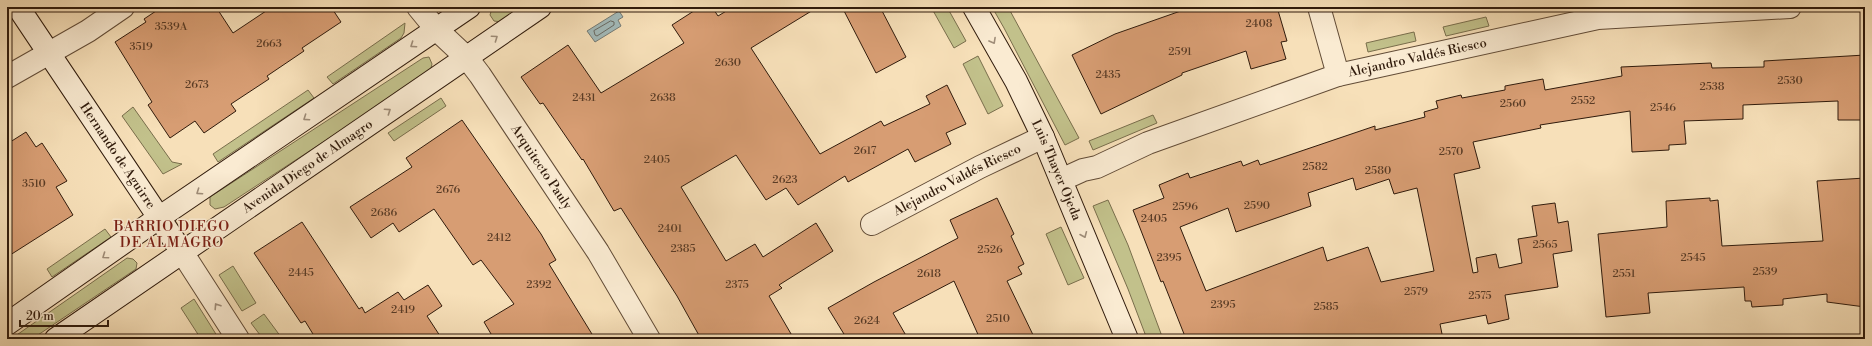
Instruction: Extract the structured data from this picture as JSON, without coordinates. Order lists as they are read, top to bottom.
{
  "streets": {
    "street": [
      "Alejandro Valdés Riesco",
      "Hernando de Aguirre",
      "Avenida Diego de Almagro",
      "Arquitecto Pauly",
      "Luis Thayer Ojeda"
    ]
  },
  "crossings": [
    ["Alejandro Valdés Riesco", "Luis Thayer Ojeda"],
    ["Hernando de Aguirre", "Avenida Diego de Almagro"],
    ["Avenida Diego de Almagro", "Arquitecto Pauly"]
  ],
  "one_way": ["Luis Thayer Ojeda"],
  "districts": ["BARRIO DIEGO DE ALMAGRO"],
  "house_numbers": [
    "2408",
    "3539A",
    "2663",
    "3519",
    "2591",
    "2630",
    "2435",
    "2530",
    "2673",
    "2538",
    "2431",
    "2638",
    "2552",
    "2560",
    "2546",
    "2617",
    "2570",
    "2405",
    "2582",
    "2580",
    "2623",
    "3510",
    "2676",
    "2590",
    "2596",
    "2686",
    "2405",
    "2401",
    "2412",
    "2565",
    "2385",
    "2526",
    "2395",
    "2545",
    "2539",
    "2445",
    "2618",
    "2551",
    "2392",
    "2375",
    "2579",
    "2575",
    "2395",
    "2585",
    "2419",
    "2510",
    "2624"
  ],
  "scale_bar": "20 m"
}
